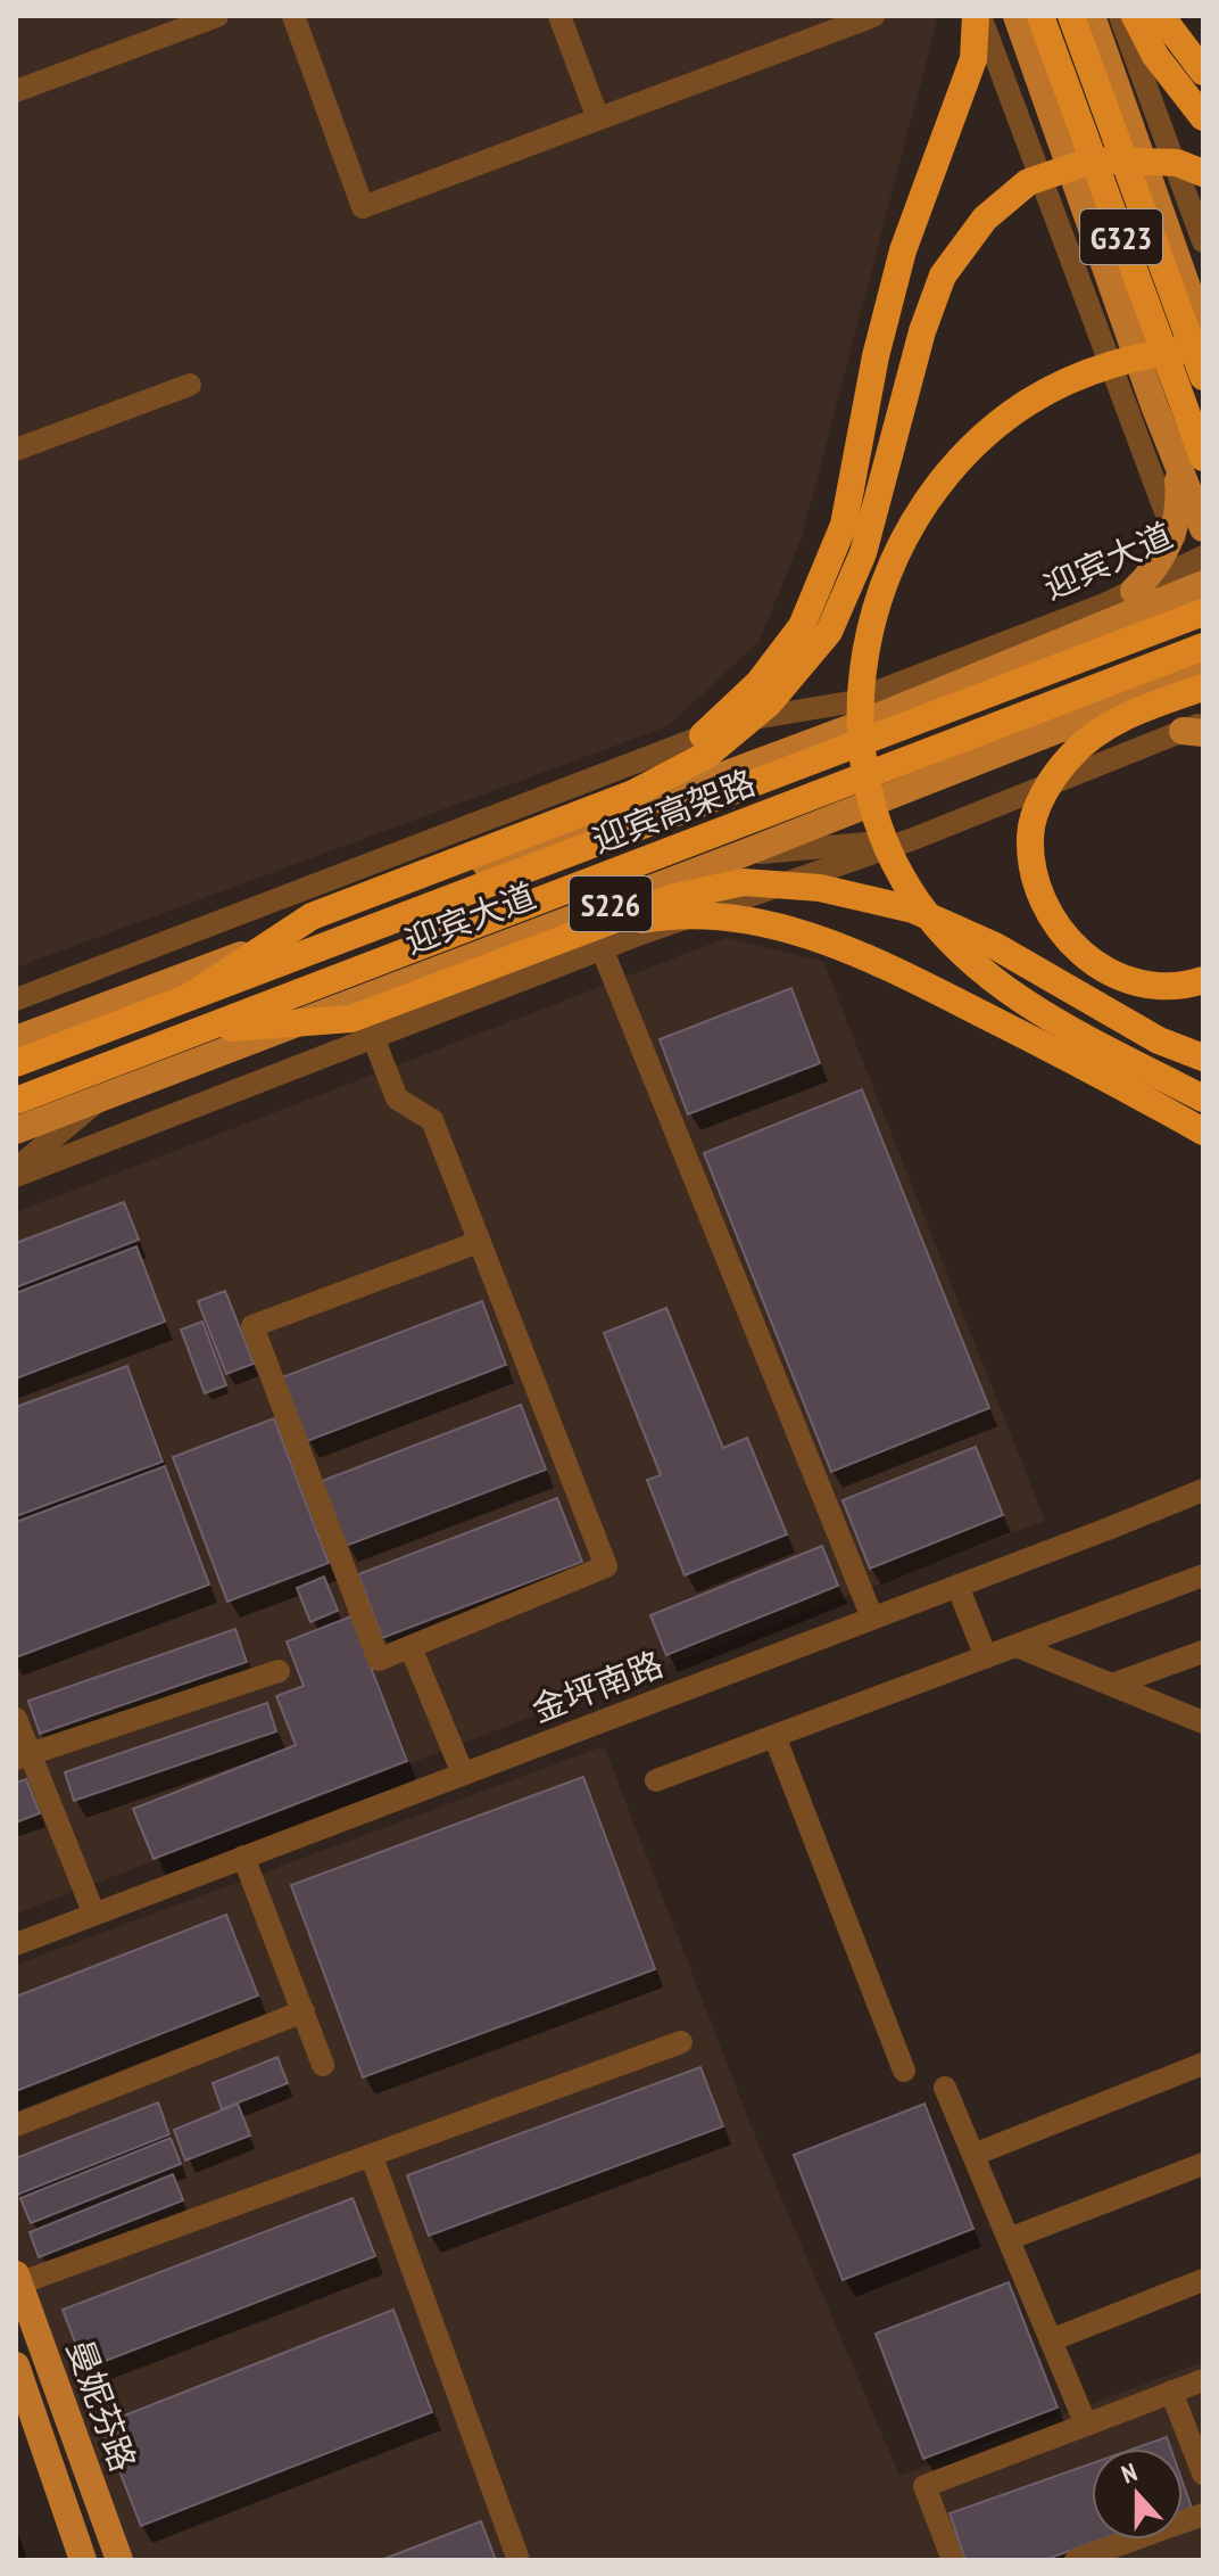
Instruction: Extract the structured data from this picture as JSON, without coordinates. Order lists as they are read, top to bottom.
{
  "streets": {
    "highway": ["G323", "迎宾高架路"],
    "main road": ["迎宾大道", "S226", "曼妮芬路"],
    "street": ["金坪南路"]
  },
  "crossings": [
    ["迎宾大道", "迎宾高架路"]
  ],
  "north": "top"
}
